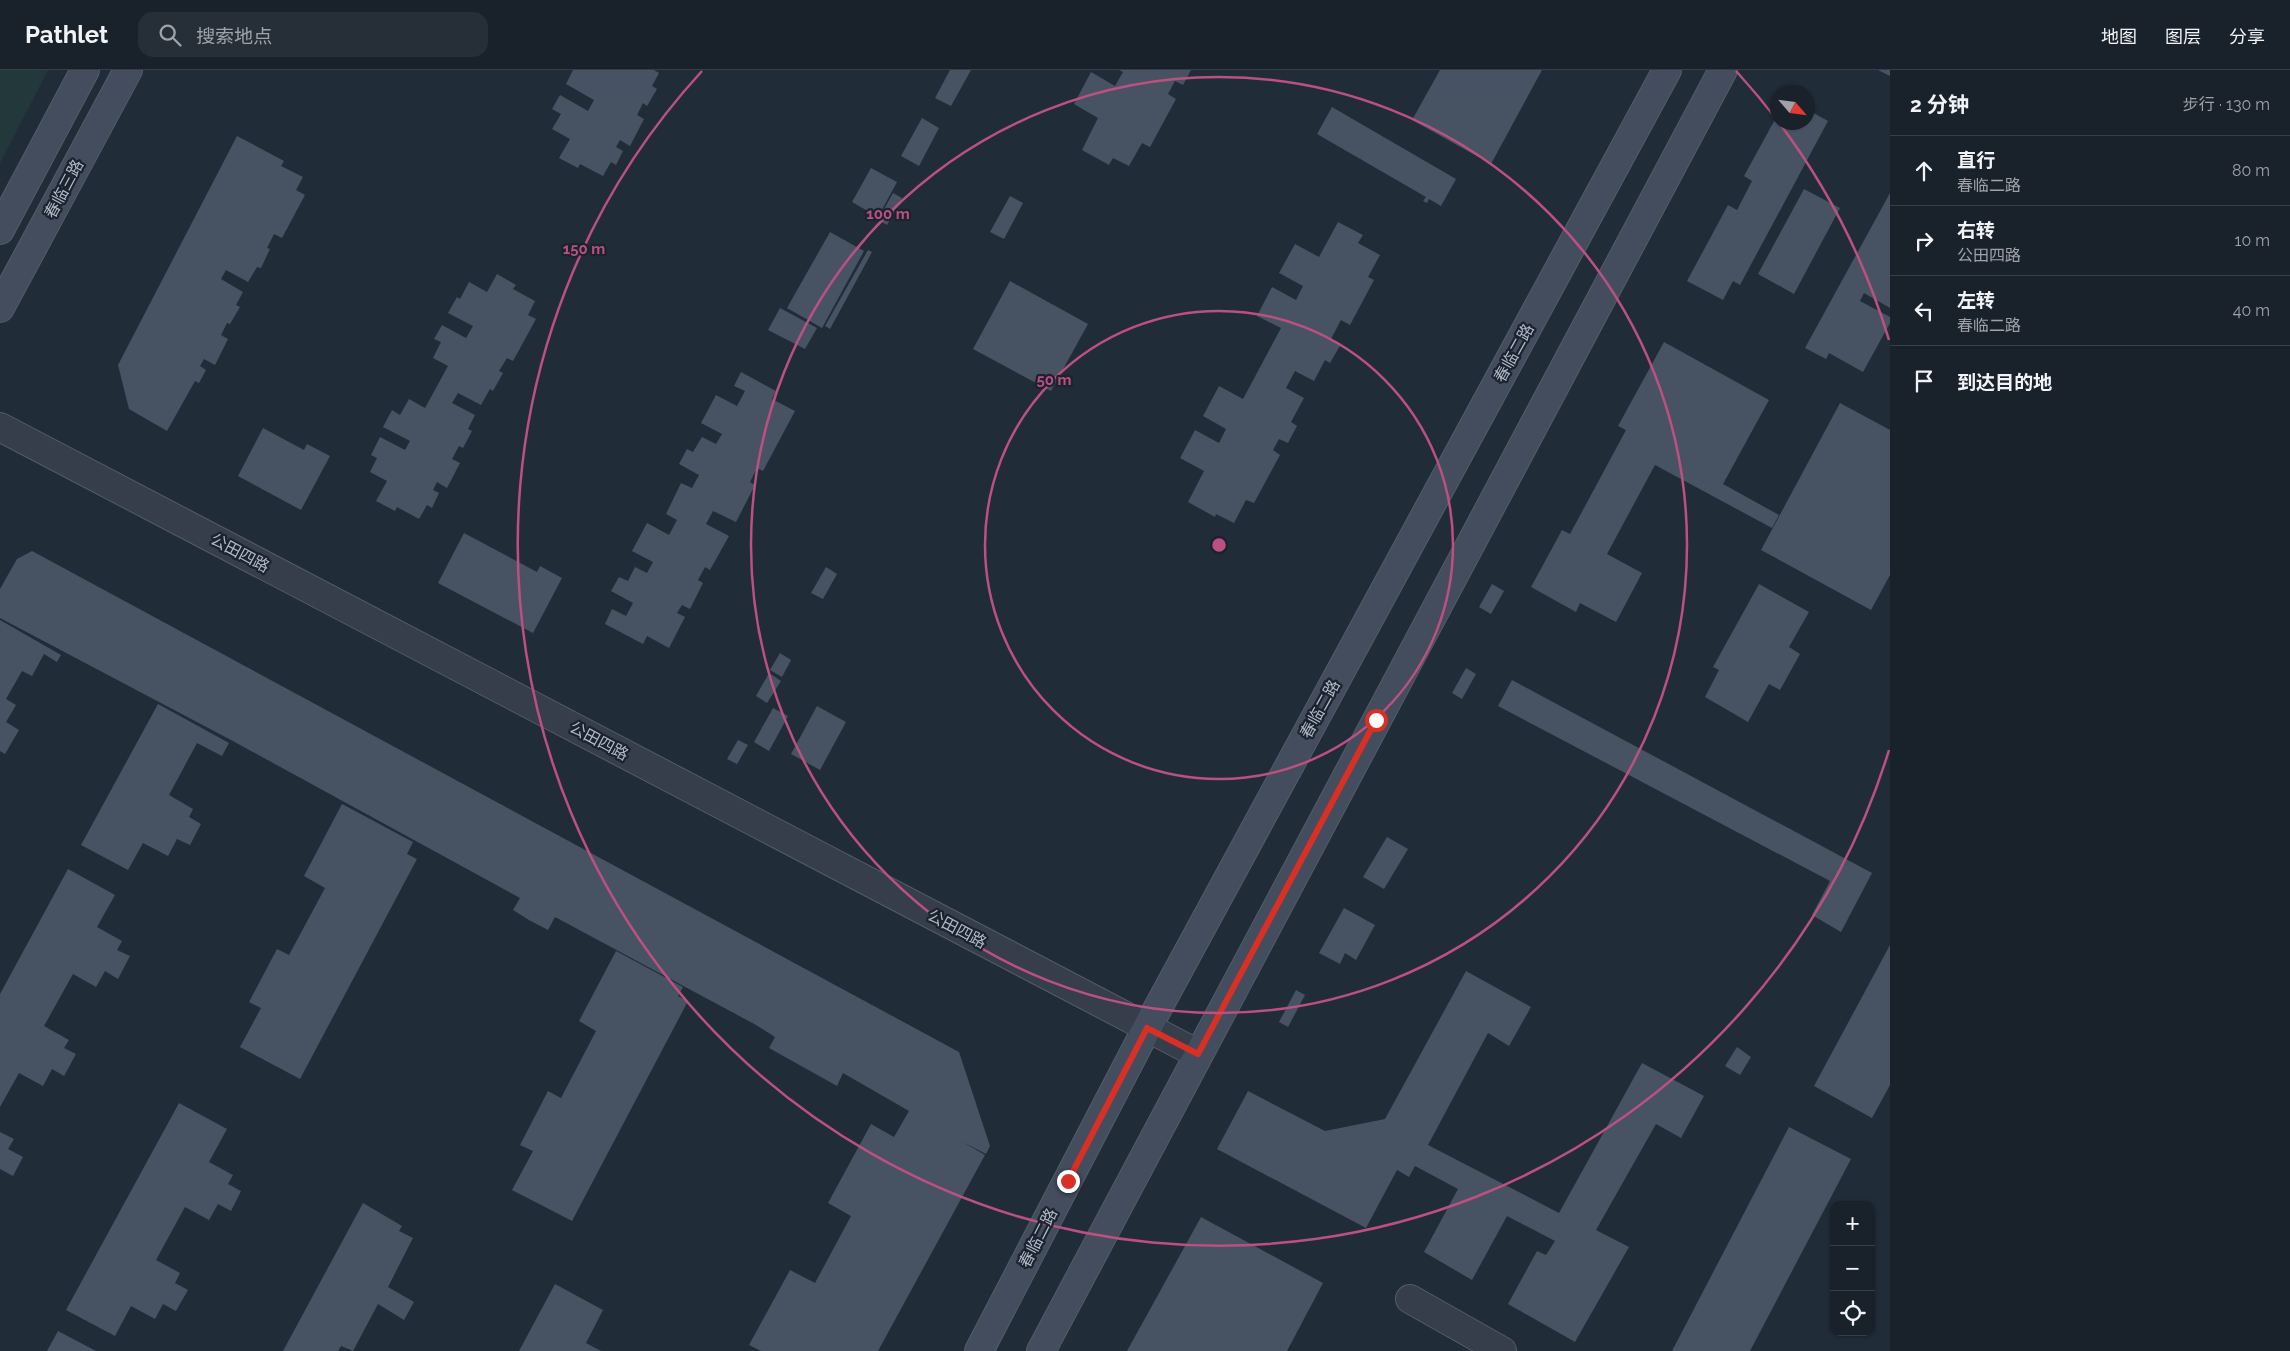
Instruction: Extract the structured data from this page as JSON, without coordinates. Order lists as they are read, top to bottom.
{
  "streets": {
    "street": ["春临三路", "春临二路", "公田四路"]
  },
  "crossings": [
    ["春临二路", "公田四路"]
  ],
  "north": "bottom right",
  "page": {
    "header": "Pathlet",
    "search": "搜索地点",
    "nav": ["地图", "图层", "分享"],
    "heading": ["2 分钟", "步行 · 130 m"],
    "list": [
      ["直行", "春临二路", "80 m"],
      ["右转", "公田四路", "10 m"],
      ["左转", "春临二路", "40 m"],
      "到达目的地"
    ],
    "map_buttons": ["+", "−"]
  },
  "rings": ["100 m", "150 m", "50 m"]
}
